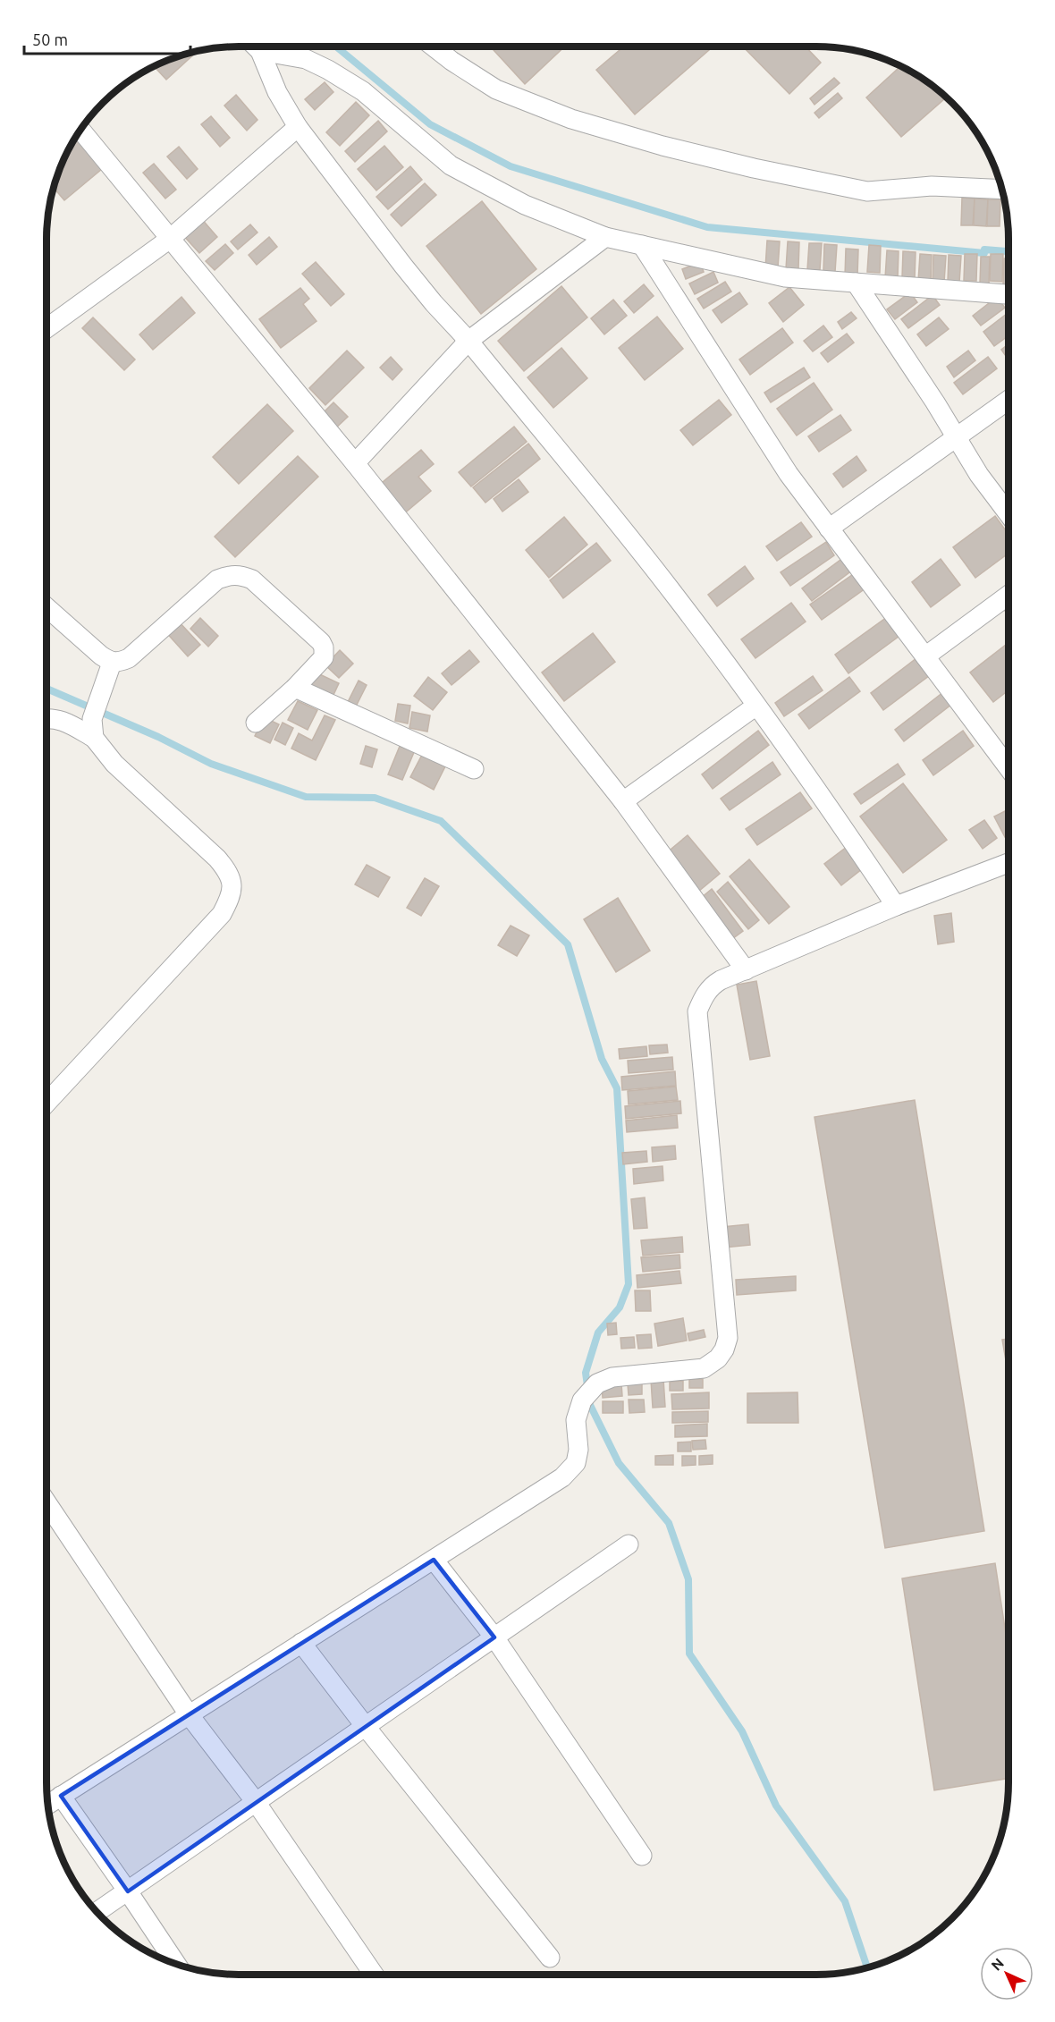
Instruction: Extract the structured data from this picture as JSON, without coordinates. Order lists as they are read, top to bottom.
{
  "scale_bar": "50 m",
  "north": "top left"
}
